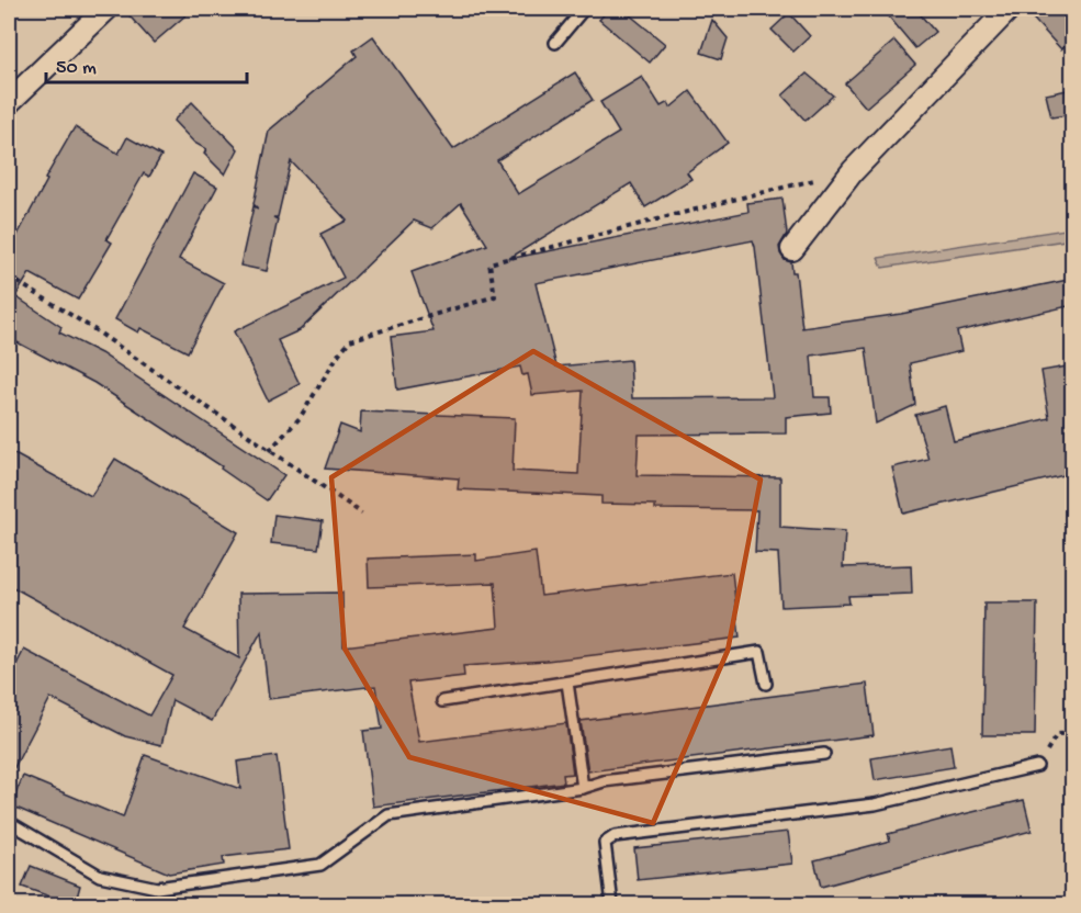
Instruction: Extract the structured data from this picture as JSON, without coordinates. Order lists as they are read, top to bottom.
{
  "scale_bar": "50 m"
}
